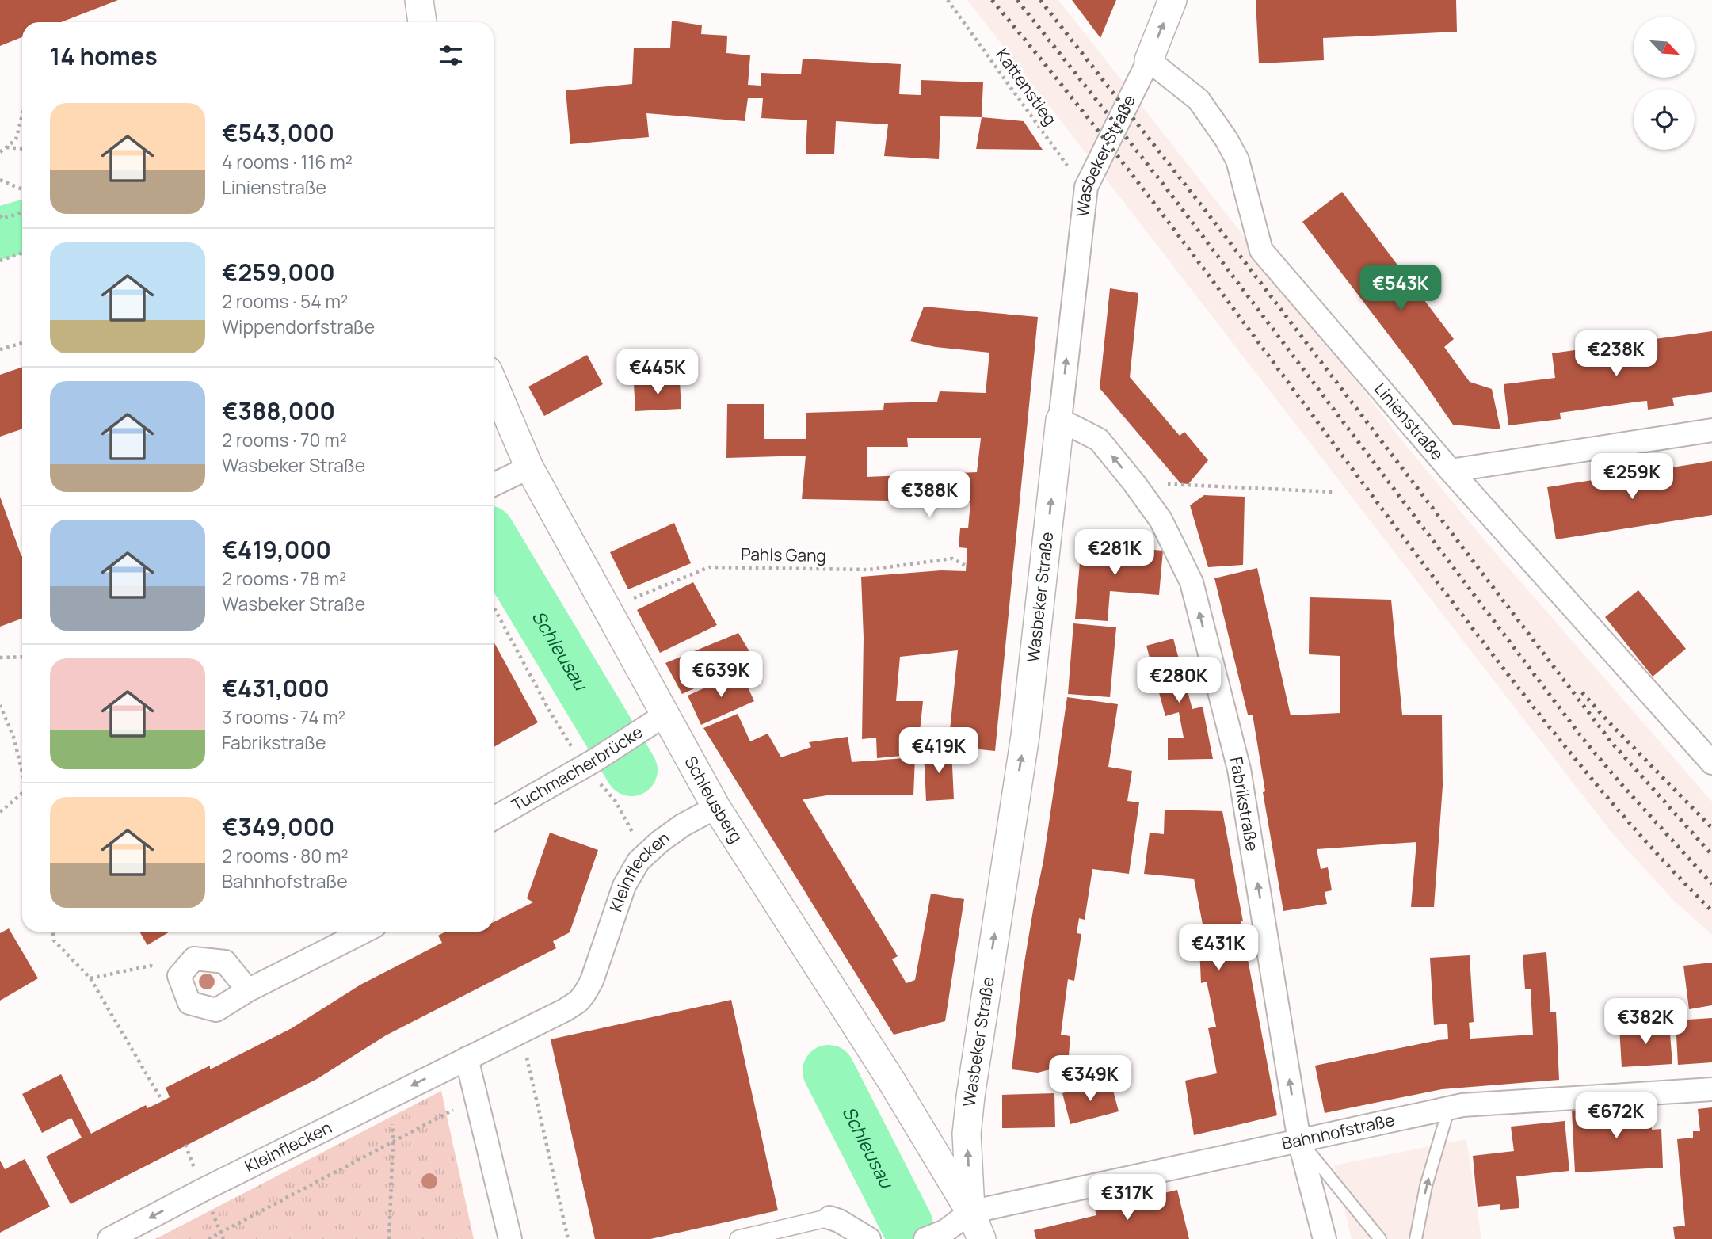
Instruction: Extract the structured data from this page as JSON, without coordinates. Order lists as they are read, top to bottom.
{
  "streets": {
    "street": [
      "Wasbeker Straße",
      "Linienstraße",
      "Tuchmacherbrücke",
      "Schleusberg",
      "Fabrikstraße",
      "Kleinflecken",
      "Bahnhofstraße"
    ],
    "path": ["Kattenstieg", "Pahls Gang"]
  },
  "crossings": [
    ["Kattenstieg", "Wasbeker Straße"],
    ["Wasbeker Straße", "Linienstraße"],
    ["Wasbeker Straße", "Schleusberg"],
    ["Wasbeker Straße", "Fabrikstraße"],
    ["Wasbeker Straße", "Bahnhofstraße"],
    ["Pahls Gang", "Schleusberg"],
    ["Tuchmacherbrücke", "Schleusberg"],
    ["Schleusberg", "Kleinflecken"],
    ["Schleusberg", "Bahnhofstraße"],
    ["Fabrikstraße", "Bahnhofstraße"]
  ],
  "one_way": ["Wasbeker Straße", "Fabrikstraße"],
  "water": ["Schleusau"],
  "north": "bottom right",
  "page": {
    "heading": "14 homes",
    "list": [
      {
        "name": "€543,000",
        "note": "4 rooms · 116 m² · Linienstraße"
      },
      {
        "name": "€259,000",
        "note": "2 rooms · 54 m² · Wippendorfstraße"
      },
      {
        "name": "€388,000",
        "note": "2 rooms · 70 m² · Wasbeker Straße"
      },
      {
        "name": "€419,000",
        "note": "2 rooms · 78 m² · Wasbeker Straße"
      },
      {
        "name": "€431,000",
        "note": "3 rooms · 74 m² · Fabrikstraße"
      },
      {
        "name": "€349,000",
        "note": "2 rooms · 80 m² · Bahnhofstraße"
      }
    ],
    "price": [
      "€543K",
      "€238K",
      "€445K",
      "€259K",
      "€388K",
      "€281K",
      "€639K",
      "€280K",
      "€419K",
      "€431K",
      "€382K",
      "€349K",
      "€672K",
      "€317K"
    ]
  }
}
